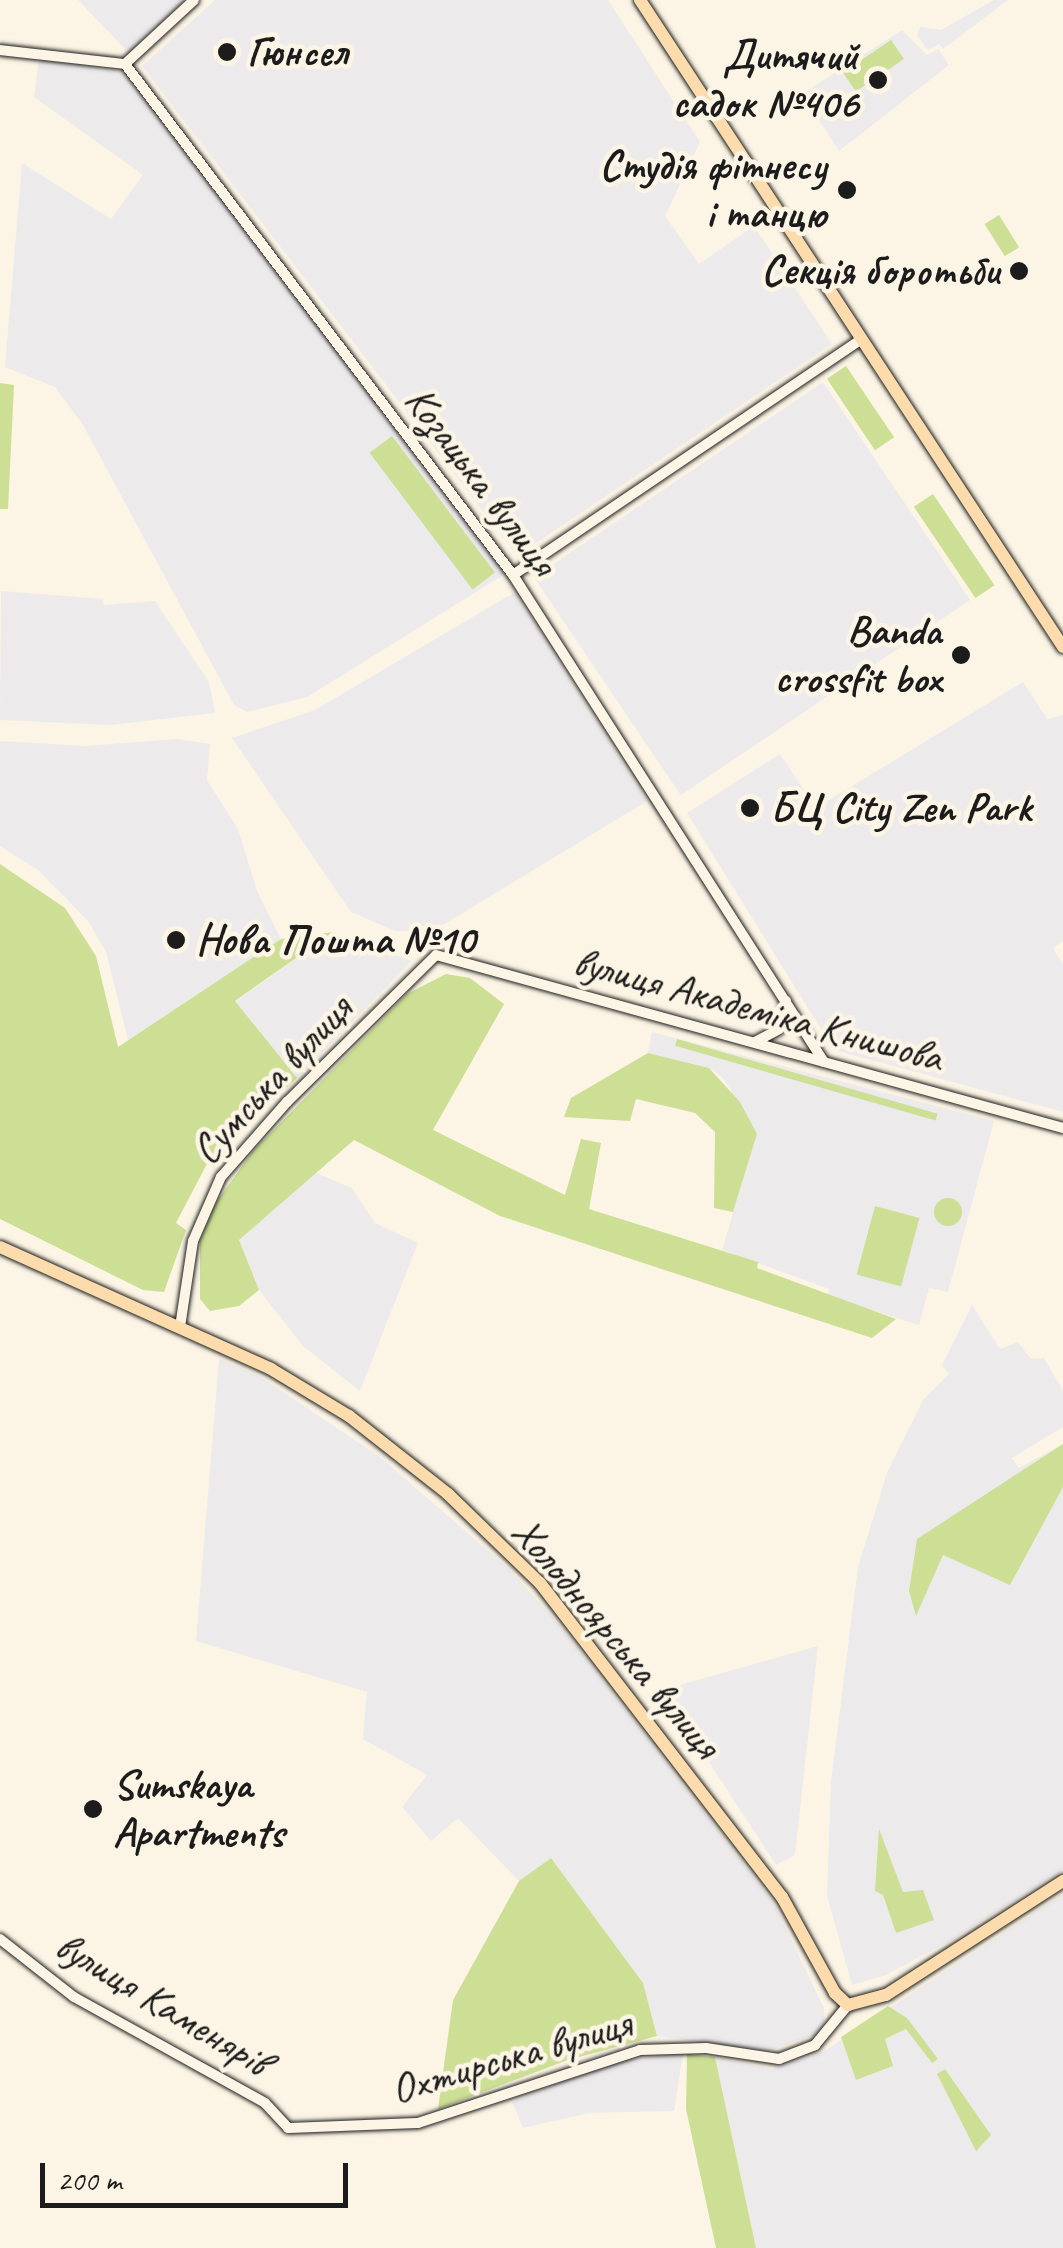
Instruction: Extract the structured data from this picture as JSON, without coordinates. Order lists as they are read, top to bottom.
{
  "streets": {
    "main road": ["Холодноярська вулиця"],
    "street": [
      "Козацька вулиця",
      "вулиця Академіка Книшова",
      "Сумська вулиця",
      "вулиця Каменярів",
      "Охтирська вулиця"
    ]
  },
  "crossings": [
    ["Козацька вулиця", "вулиця Академіка Книшова"],
    ["вулиця Академіка Книшова", "Сумська вулиця"],
    ["Сумська вулиця", "Холодноярська вулиця"],
    ["Холодноярська вулиця", "Охтирська вулиця"],
    ["вулиця Каменярів", "Охтирська вулиця"]
  ],
  "places": [
    "Гюнсел",
    "Дитячий садок №406",
    "Студія фітнесу і танцю",
    "Секція боротьби",
    "Banda crossfit box",
    "БЦ City Zen Park",
    "Нова Пошта №10",
    "Sumskaya Apartments"
  ],
  "scale_bar": "200 m"
}
